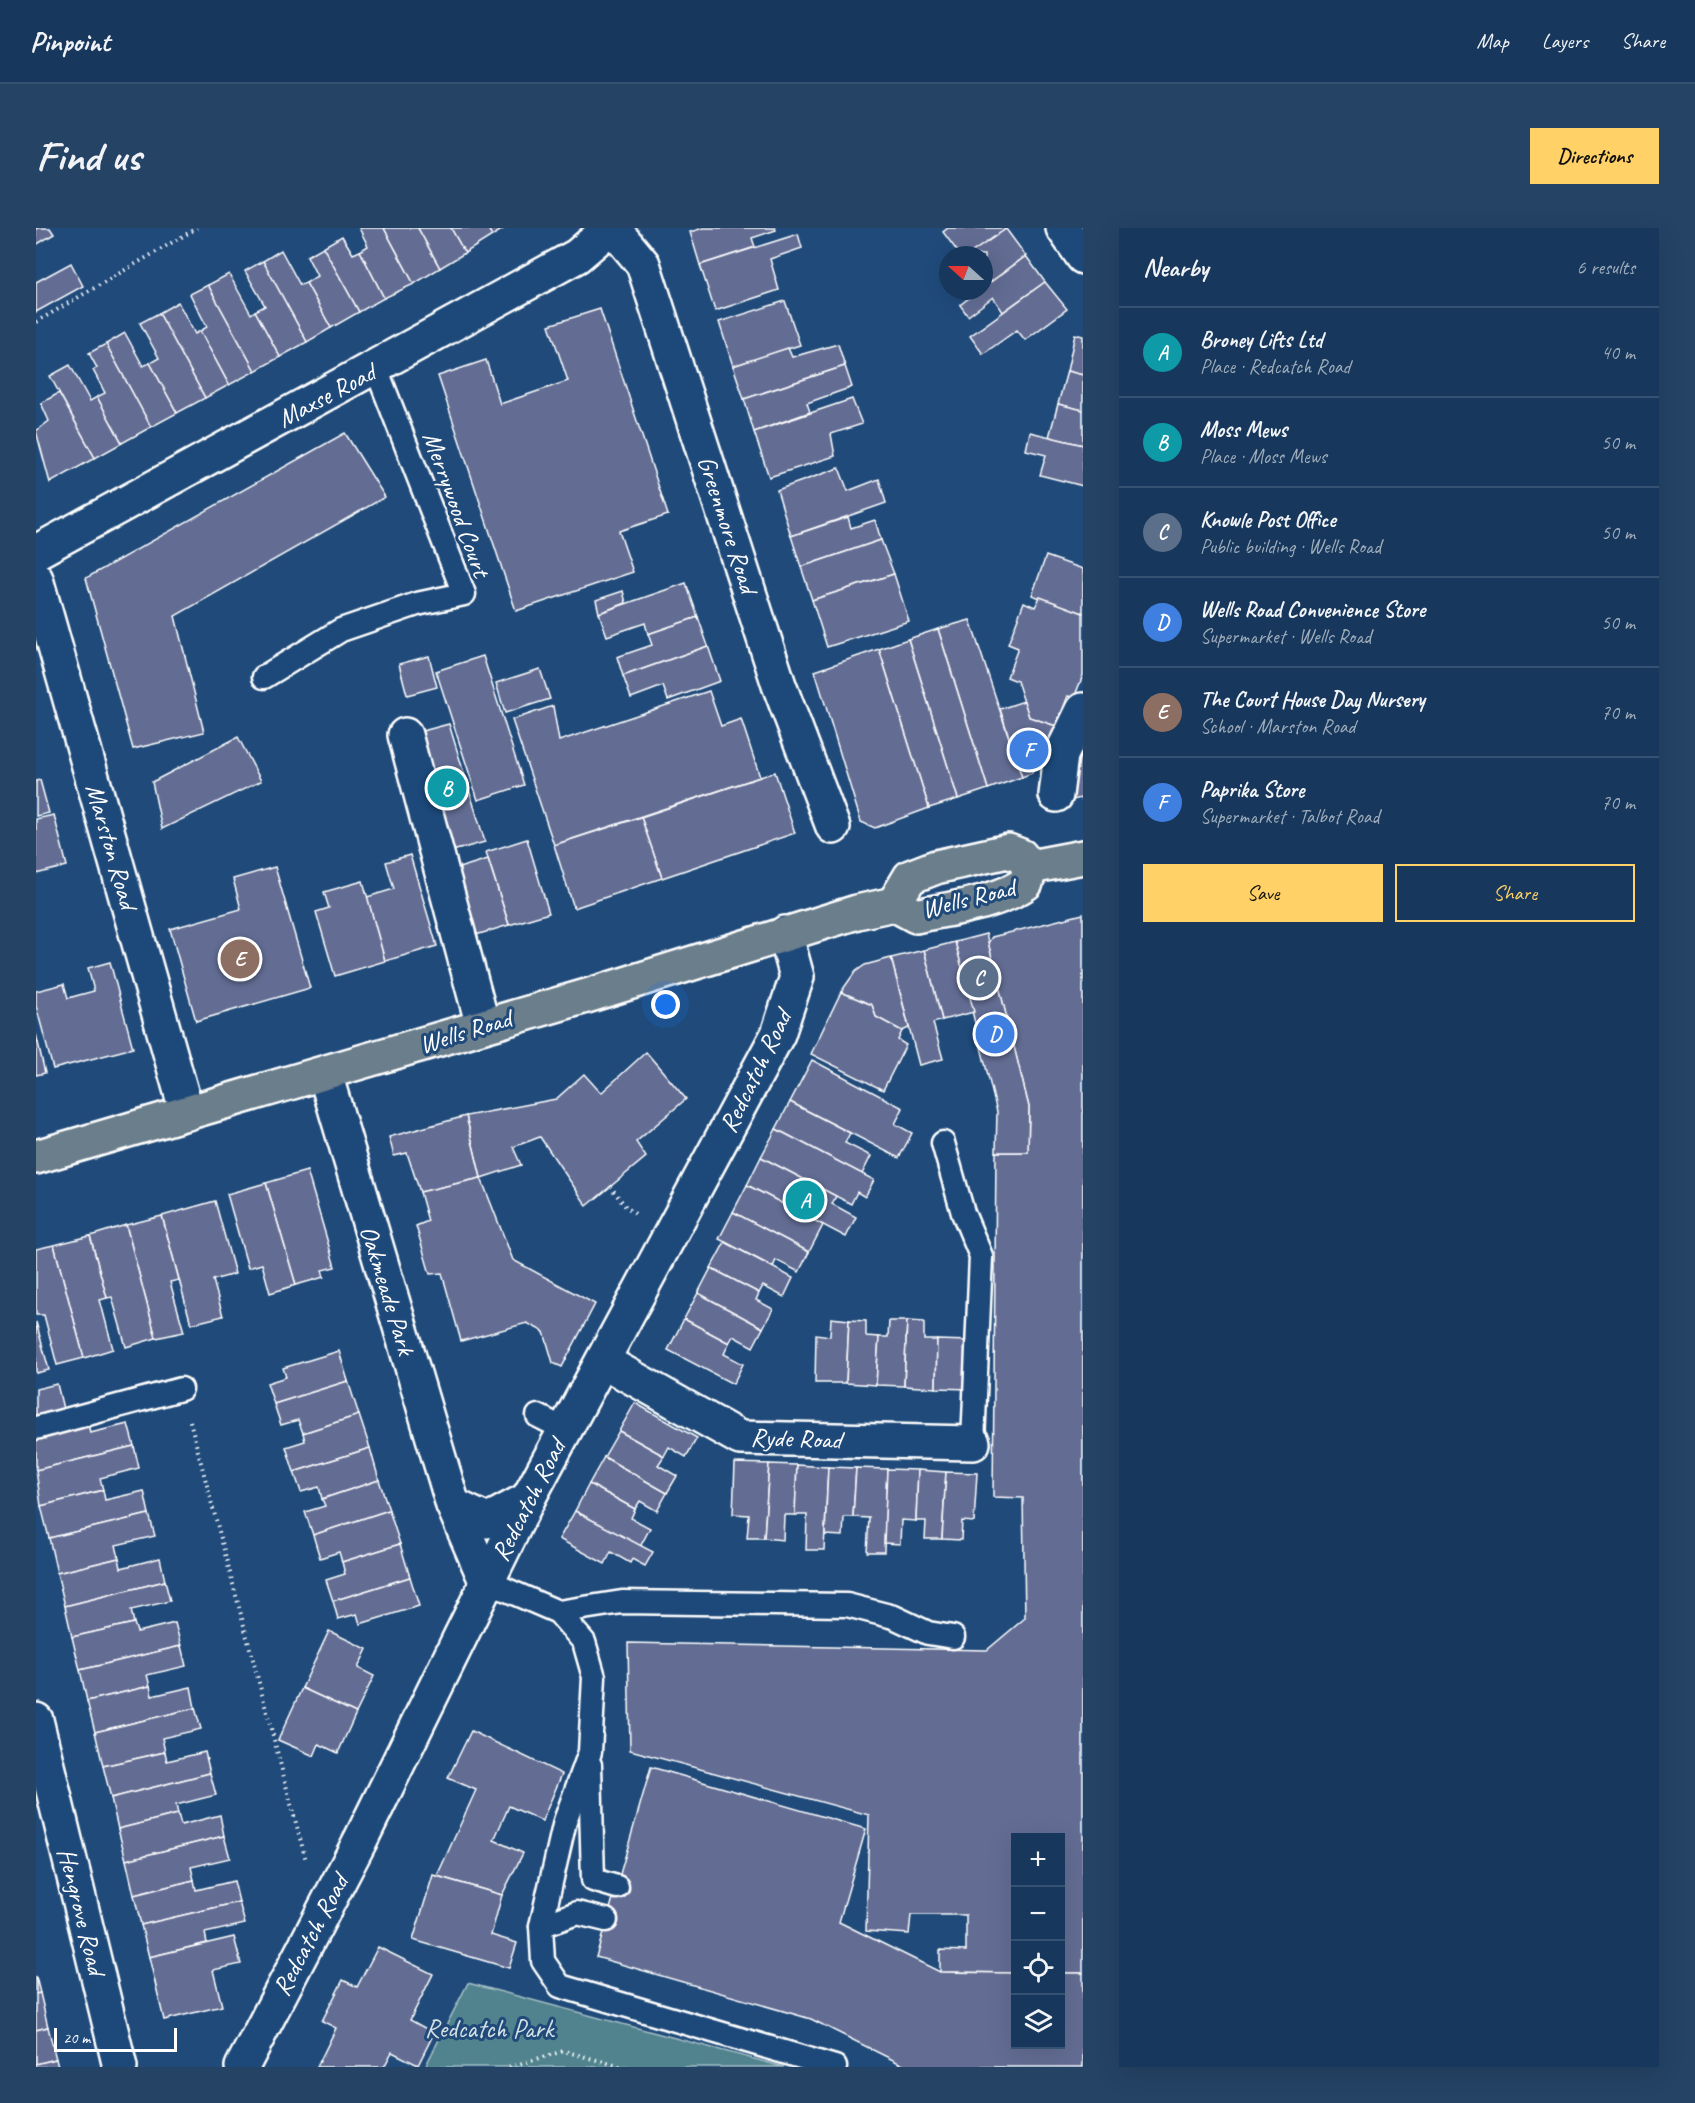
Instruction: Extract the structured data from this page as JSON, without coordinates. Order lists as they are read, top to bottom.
{
  "streets": {
    "highway": ["Wells Road"],
    "street": [
      "Maxse Road",
      "Greenmore Road",
      "Marston Road",
      "Redcatch Road",
      "Oakmeade Park",
      "Ryde Road",
      "Hengrove Road"
    ],
    "lane": ["Merrywood Court"]
  },
  "crossings": [
    ["Maxse Road", "Merrywood Court"],
    ["Maxse Road", "Greenmore Road"],
    ["Marston Road", "Wells Road"],
    ["Wells Road", "Redcatch Road"],
    ["Wells Road", "Oakmeade Park"],
    ["Redcatch Road", "Oakmeade Park"],
    ["Redcatch Road", "Ryde Road"]
  ],
  "parks": ["Redcatch Park"],
  "scale_bar": "20 m",
  "north": "left",
  "page": {
    "header": "Pinpoint",
    "nav": ["Map", "Layers", "Share"],
    "buttons": [
      "Directions",
      ["Save", "Share"]
    ],
    "title": "Find us",
    "heading": ["Nearby", "6 results"],
    "list": [
      {
        "mark": "A",
        "name": "Broney Lifts Ltd",
        "note": "Place · Redcatch Road",
        "value": "40 m"
      },
      {
        "mark": "B",
        "name": "Moss Mews",
        "note": "Place · Moss Mews",
        "value": "50 m"
      },
      {
        "mark": "C",
        "name": "Knowle Post Office",
        "note": "Public building · Wells Road",
        "value": "50 m"
      },
      {
        "mark": "D",
        "name": "Wells Road Convenience Store",
        "note": "Supermarket · Wells Road",
        "value": "50 m"
      },
      {
        "mark": "E",
        "name": "The Court House Day Nursery",
        "note": "School · Marston Road",
        "value": "70 m"
      },
      {
        "mark": "F",
        "name": "Paprika Store",
        "note": "Supermarket · Talbot Road",
        "value": "70 m"
      }
    ],
    "pins": [
      "F",
      "B",
      "E",
      "C",
      "D",
      "A"
    ],
    "map_buttons": ["+", "−"],
    "scale": "20 m"
  }
}
